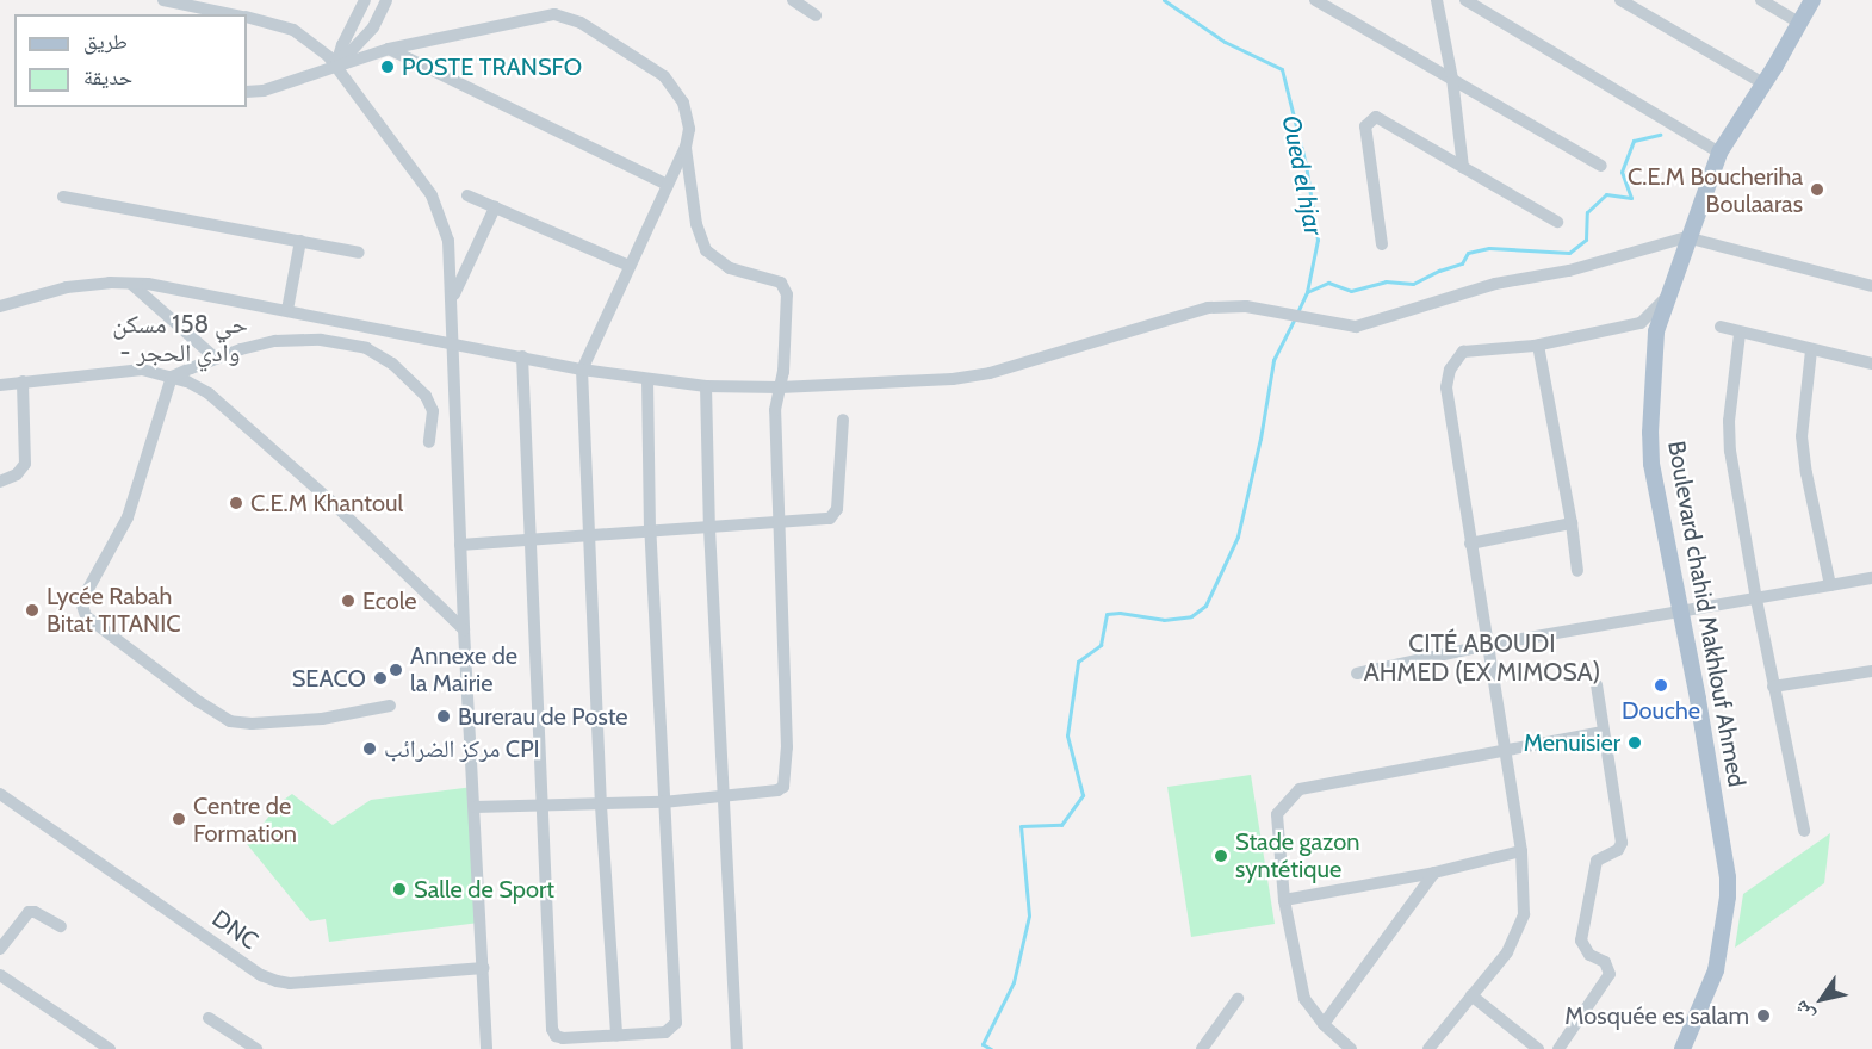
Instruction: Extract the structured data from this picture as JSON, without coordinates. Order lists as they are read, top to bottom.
{
  "streets": {
    "main road": ["Boulevard chahid Makhlouf Ahmed"],
    "street": ["DNC"]
  },
  "districts": ["حي 158 مسكن - وادي الحجر", "CITÉ ABOUDI AHMED (EX MIMOSA)"],
  "water": ["Oued el hjar"],
  "places": [
    "POSTE TRANSFO",
    "C.E.M Boucheriha Boulaaras",
    "C.E.M Khantoul",
    "Ecole",
    "Lycée Rabah Bitat TITANIC",
    "Annexe de la Mairie",
    "SEACO",
    "Douche",
    "Burerau de Poste",
    "Menuisier",
    "مركز الضرائب CPI",
    "Centre de Formation",
    "Stade gazon syntétique",
    "Salle de Sport",
    "Mosquée es salam"
  ],
  "legend": ["طريق", "حديقة"],
  "north": "bottom left"
}
